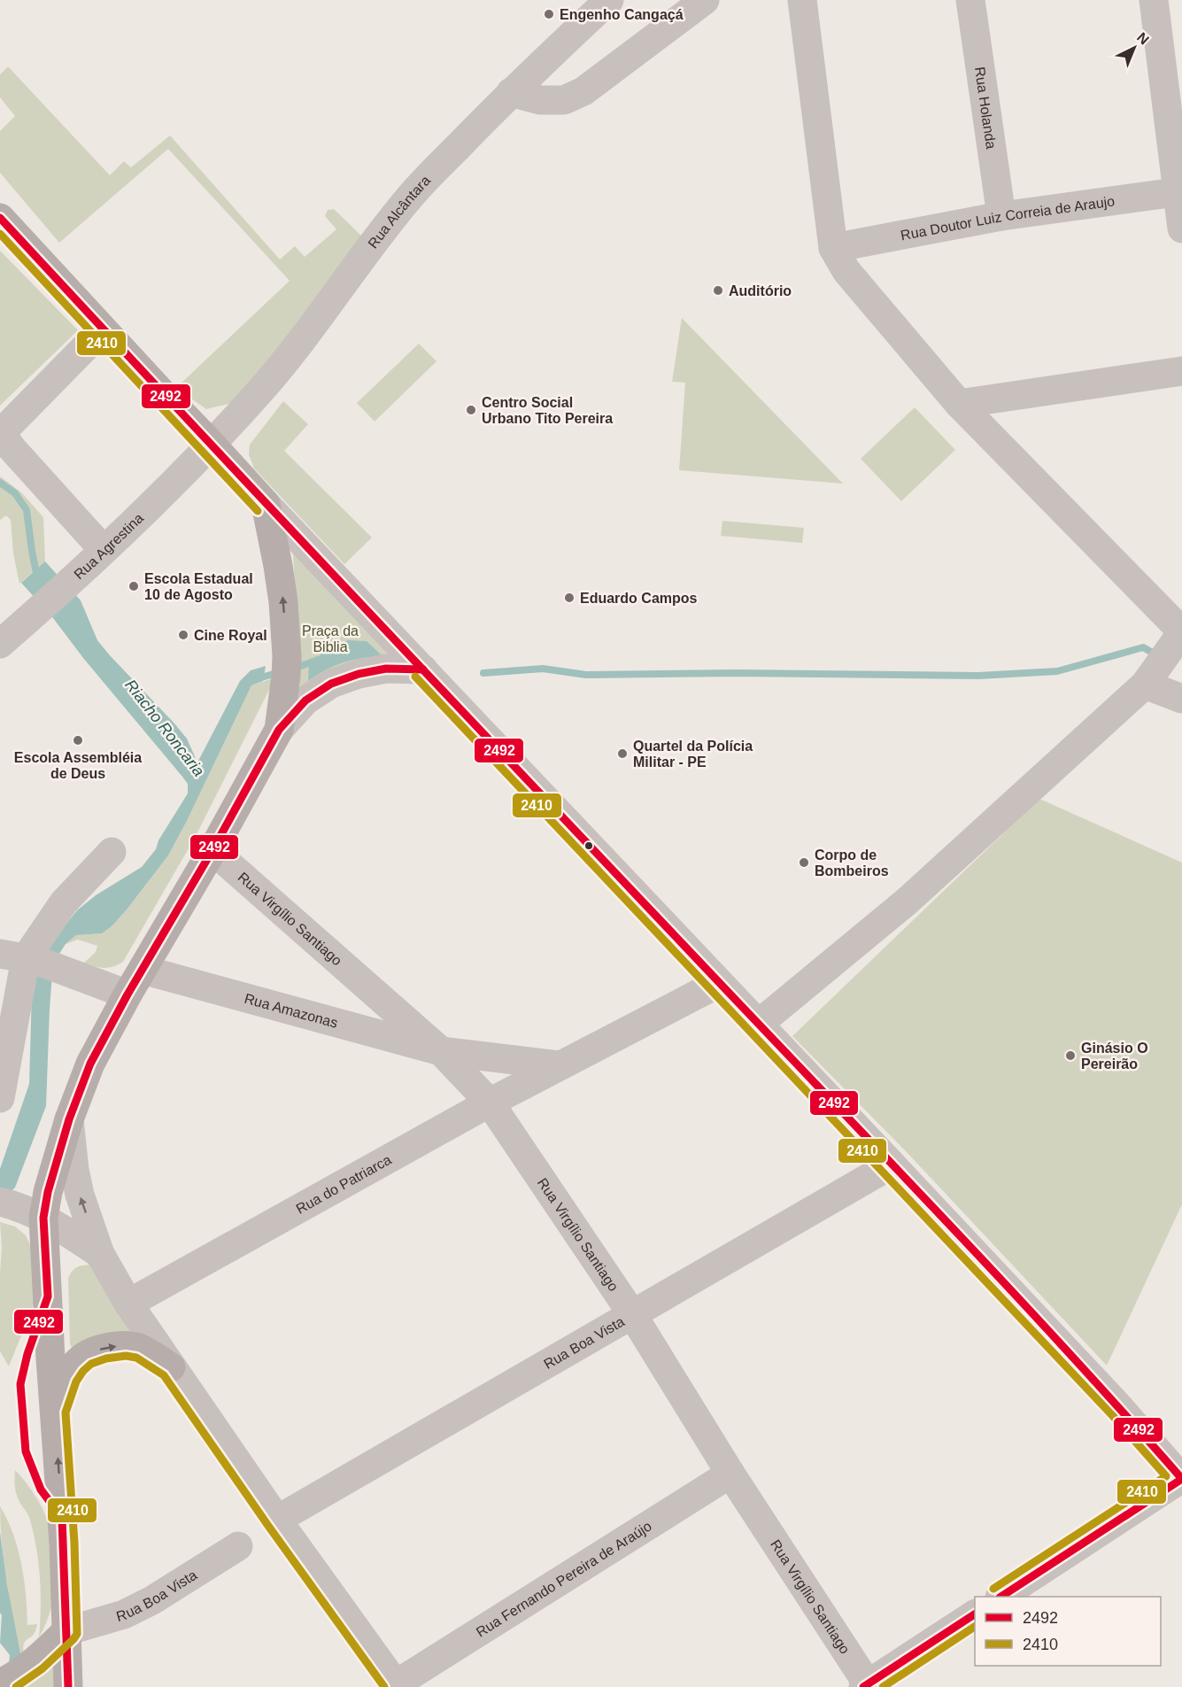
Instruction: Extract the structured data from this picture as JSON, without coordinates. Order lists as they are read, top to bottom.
{
  "streets": {
    "street": [
      "Rua Holanda",
      "Rua Alcântara",
      "Rua Doutor Luiz Correia de Araujo",
      "Rua Agrestina",
      "Rua Virgílio Santiago",
      "Rua Amazonas",
      "Rua do Patriarca",
      "Rua Boa Vista",
      "Rua Fernando Pereira de Araújo"
    ]
  },
  "crossings": [
    ["Rua Holanda", "Rua Doutor Luiz Correia de Araujo"],
    ["Rua Alcântara", "Rua Agrestina"],
    ["Rua Virgílio Santiago", "Rua Amazonas"],
    ["Rua Virgílio Santiago", "Rua do Patriarca"],
    ["Rua Virgílio Santiago", "Rua Boa Vista"],
    ["Rua Virgílio Santiago", "Rua Fernando Pereira de Araújo"]
  ],
  "water": ["Riacho Roncaria"],
  "parks": ["Praça da Biblia"],
  "places": [
    "Engenho Cangaçá",
    "Auditório",
    "Centro Social Urbano Tito Pereira",
    "Escola Estadual 10 de Agosto",
    "Eduardo Campos",
    "Cine Royal",
    "Escola Assembléia de Deus",
    "Quartel da Polícia Militar - PE",
    "Corpo de Bombeiros",
    "Ginásio O Pereirão"
  ],
  "lines": ["transit line 2492", "transit line 2410"],
  "legend": ["2492", "2410"],
  "north": "top right"
}
